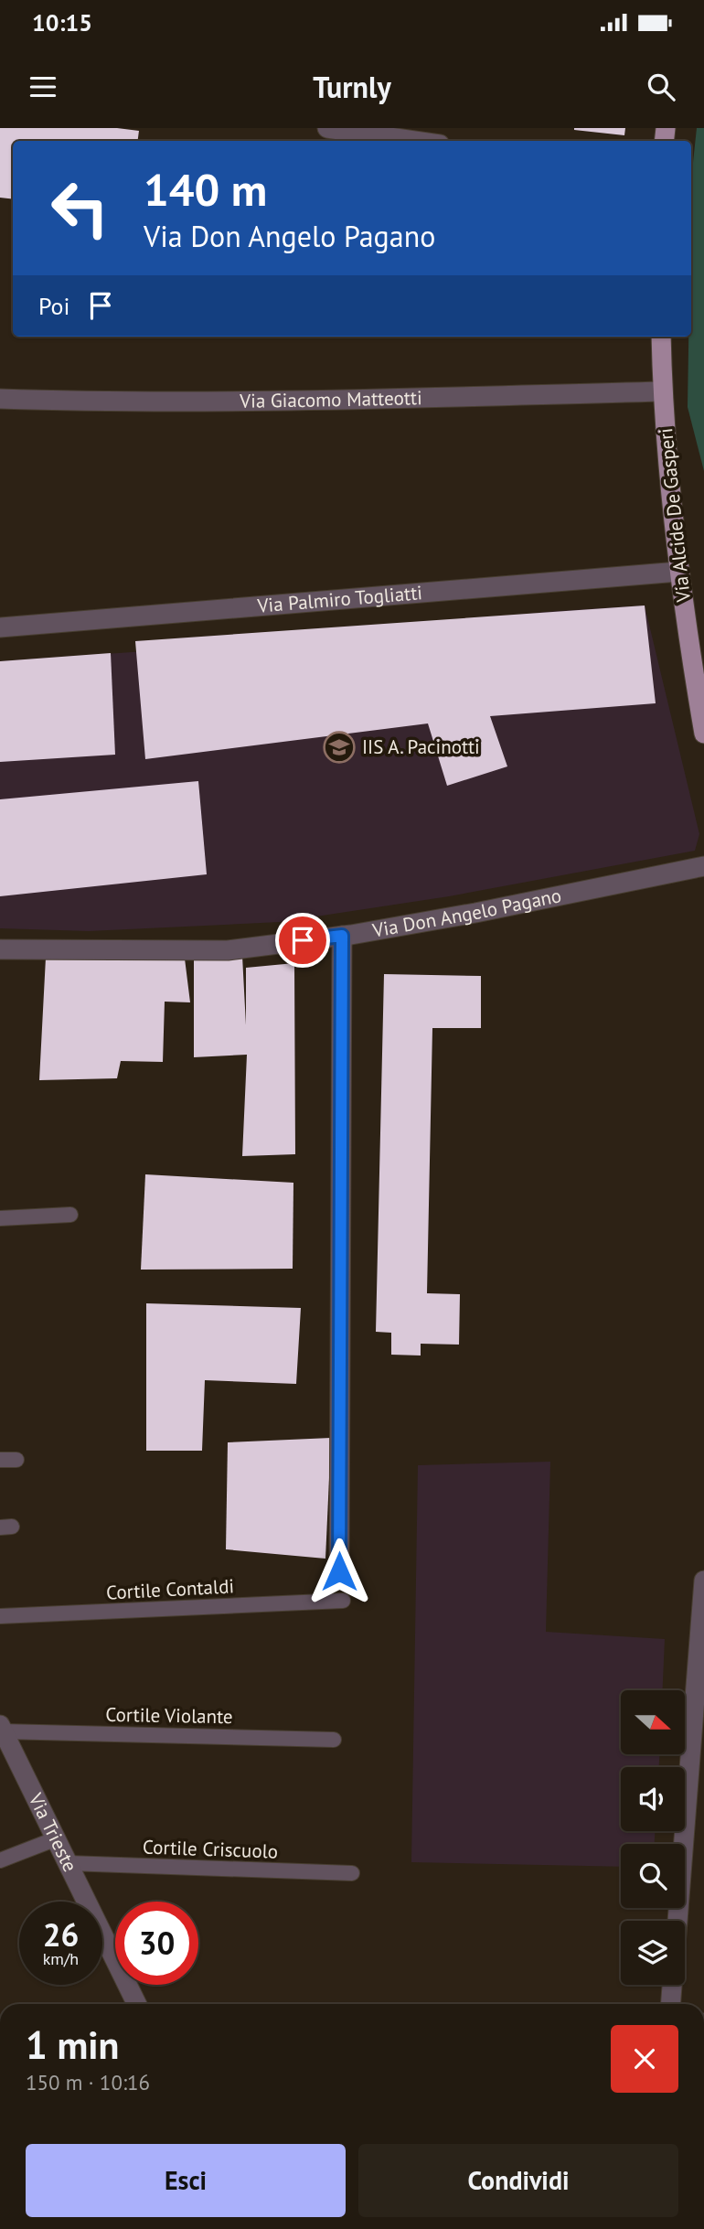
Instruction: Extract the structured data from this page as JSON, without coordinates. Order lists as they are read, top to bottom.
{
  "streets": {
    "main road": ["Via Alcide De Gasperi"],
    "street": [
      "Via Giacomo Matteotti",
      "Via Palmiro Togliatti",
      "Via Don Angelo Pagano",
      "Via Trieste"
    ],
    "lane": ["Cortile Contaldi", "Cortile Violante", "Cortile Criscuolo"]
  },
  "crossings": [
    ["Via Giacomo Matteotti", "Via Alcide De Gasperi"],
    ["Via Alcide De Gasperi", "Via Palmiro Togliatti"],
    ["Cortile Violante", "Via Trieste"],
    ["Via Trieste", "Cortile Criscuolo"]
  ],
  "places": {
    "school or university": ["IIS A. Pacinotti"]
  },
  "north": "right",
  "page": {
    "status": "10:15",
    "header": "Turnly",
    "turn": ["140 m", "Via Don Angelo Pagano"],
    "then": "Poi",
    "speed": "26 km/h",
    "limit": "30",
    "heading": ["1 min", "150 m · 10:16"],
    "buttons": ["Esci", "Condividi"]
  }
}
